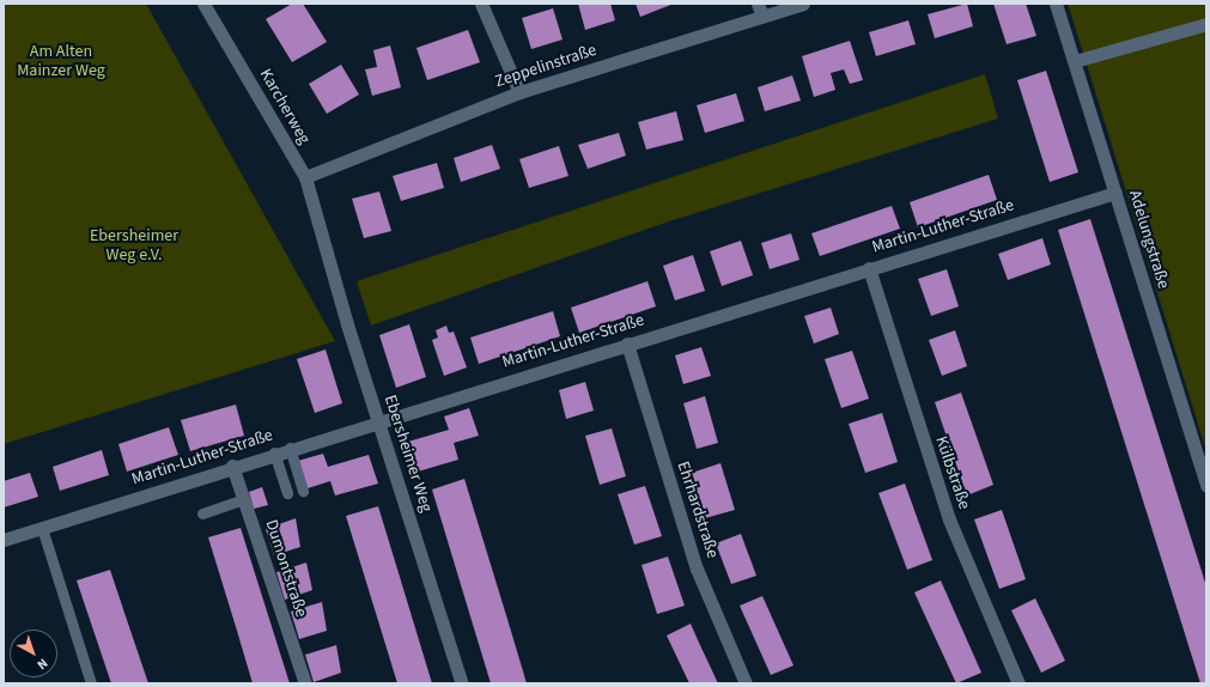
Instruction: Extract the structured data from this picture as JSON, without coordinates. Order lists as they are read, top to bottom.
{
  "streets": {
    "street": [
      "Zeppelinstraße",
      "Karcherweg",
      "Martin-Luther-Straße",
      "Adelungstraße",
      "Ebersheimer Weg",
      "Külbstraße",
      "Ehrhardstraße",
      "Dumontstraße"
    ]
  },
  "crossings": [
    ["Zeppelinstraße", "Karcherweg"],
    ["Karcherweg", "Ebersheimer Weg"],
    ["Martin-Luther-Straße", "Adelungstraße"],
    ["Martin-Luther-Straße", "Ebersheimer Weg"],
    ["Martin-Luther-Straße", "Külbstraße"],
    ["Martin-Luther-Straße", "Ehrhardstraße"],
    ["Martin-Luther-Straße", "Dumontstraße"]
  ],
  "parks": ["Am Alten Mainzer Weg", "Ebersheimer Weg e.V."],
  "north": "bottom right"
}
